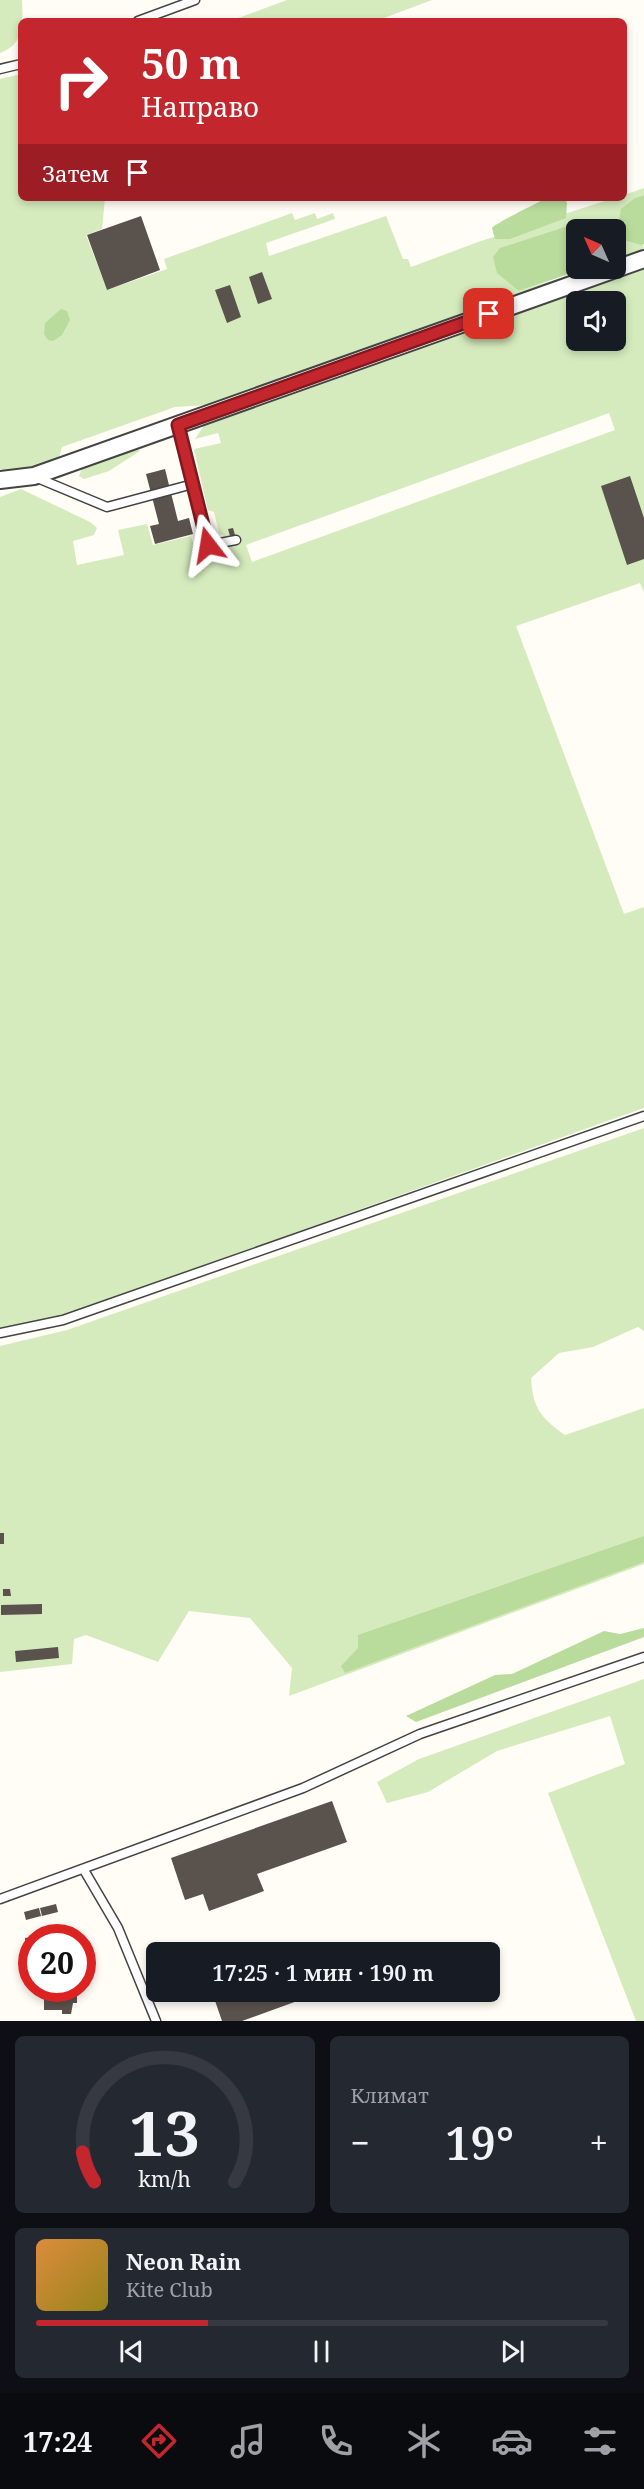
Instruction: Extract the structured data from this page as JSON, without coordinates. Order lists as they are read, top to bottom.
{
  "north": "top left",
  "page": {
    "turn": ["50 m", "Направо"],
    "then": "Затем",
    "limit": "20",
    "trip": "17:25 · 1 мин · 190 m",
    "tile": "Климат",
    "heat": ["−", "19°", "+"],
    "song": ["Neon Rain", "Kite Club"],
    "tabs": "17:24",
    "gauge": ["13", "km/h"]
  }
}
